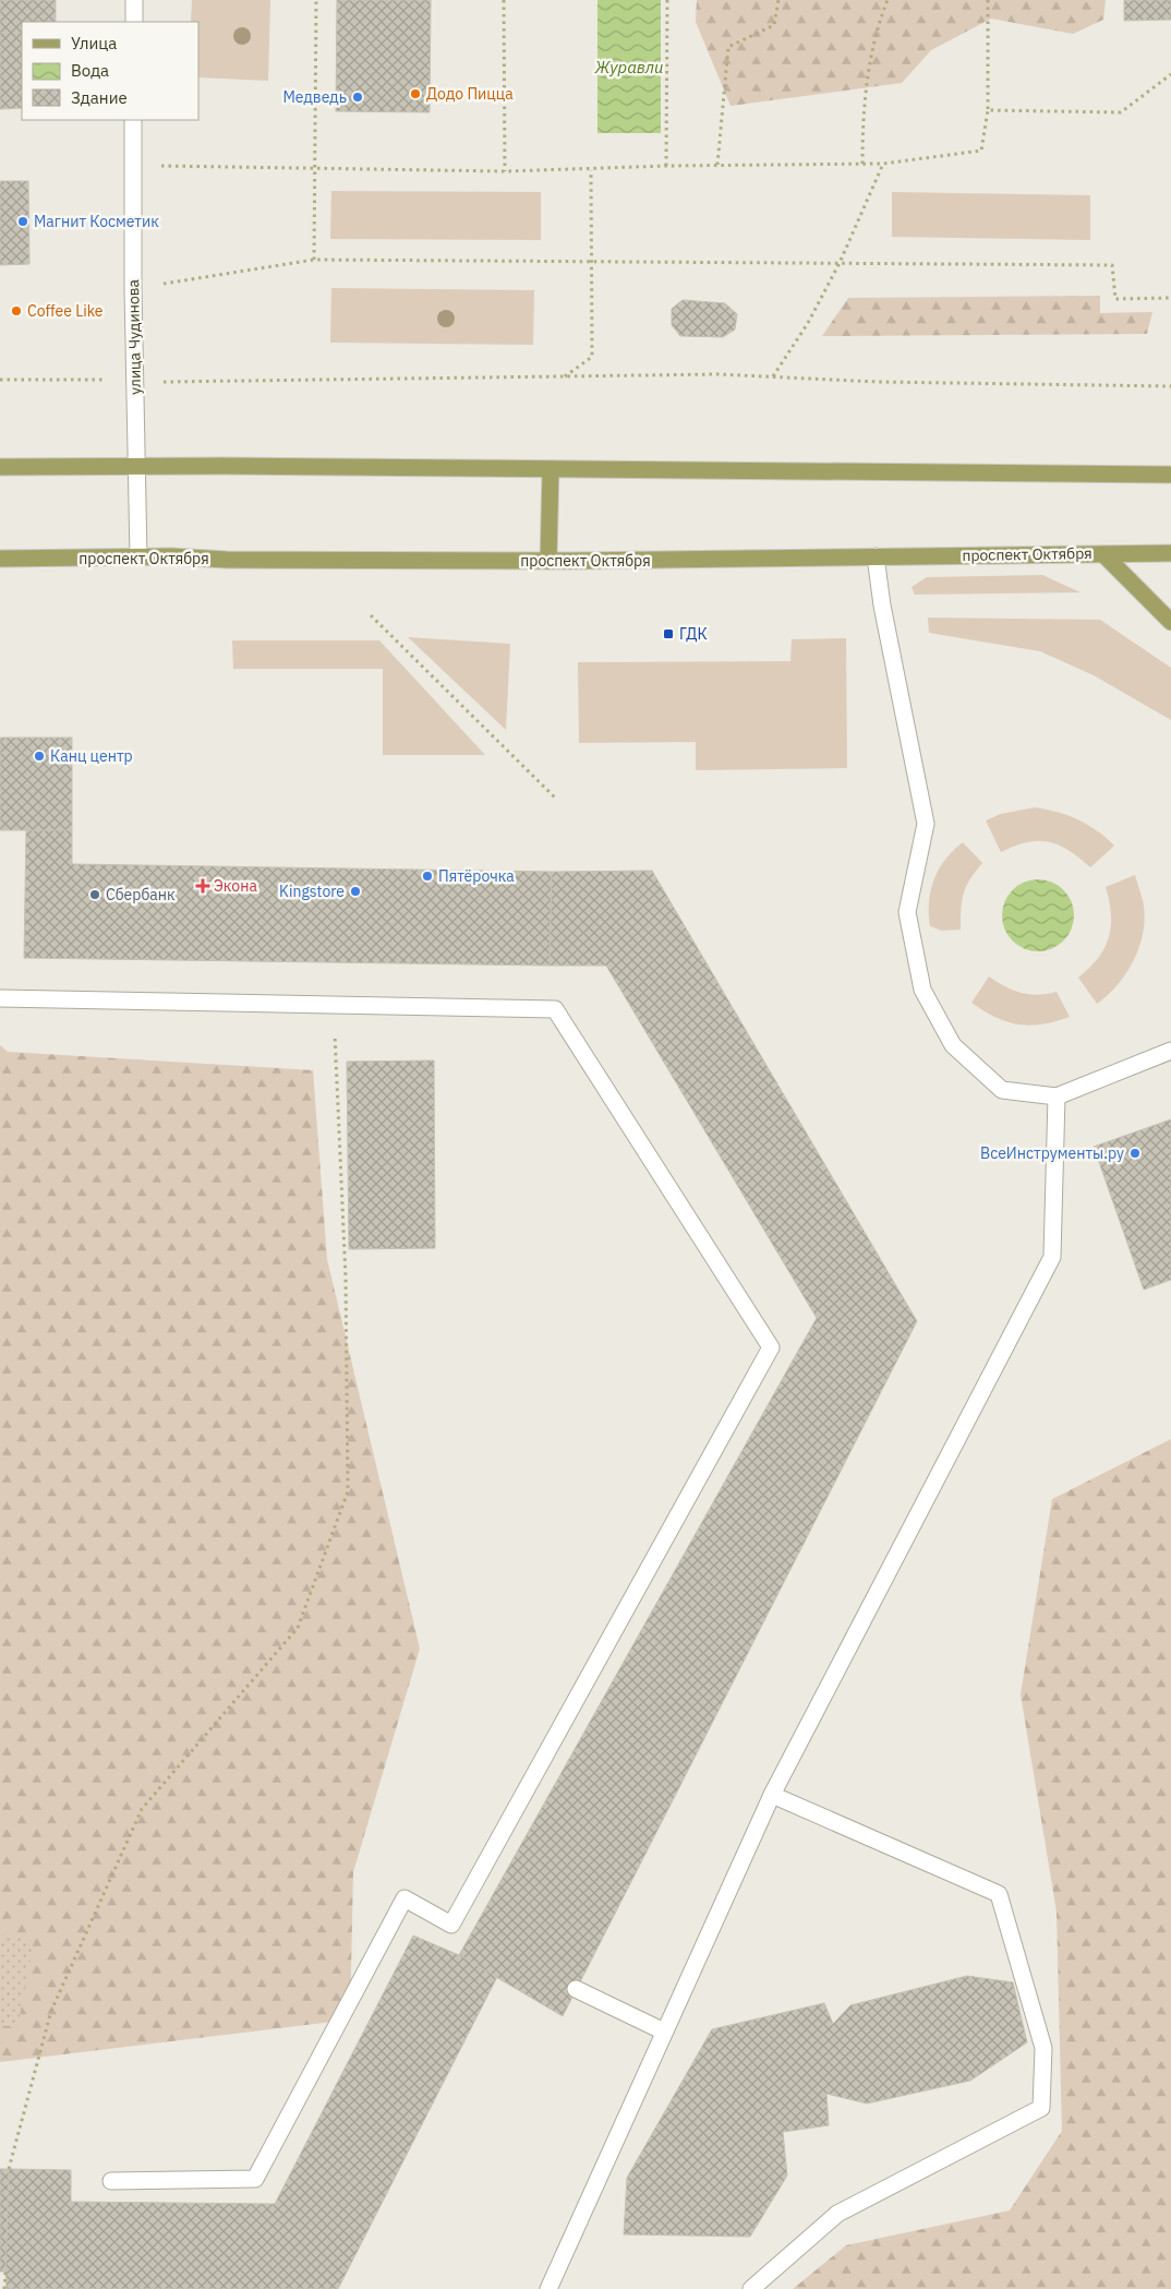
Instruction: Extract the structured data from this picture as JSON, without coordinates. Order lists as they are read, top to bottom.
{
  "streets": {
    "main road": ["проспект Октября"],
    "street": ["улица Чудинова"]
  },
  "crossings": [
    ["улица Чудинова", "проспект Октября"]
  ],
  "water": ["Журавли"],
  "places": {
    "other": [
      "Додо Пицца",
      "Медведь",
      "Магнит Косметик",
      "Coffee Like",
      "Канц центр",
      "Пятёрочка",
      "Kingstore",
      "Сбербанк",
      "ВсеИнструменты.ру"
    ],
    "transit": ["ГДК"],
    "health": ["Экона"]
  },
  "legend": ["Улица", "Вода", "Здание"]
}
